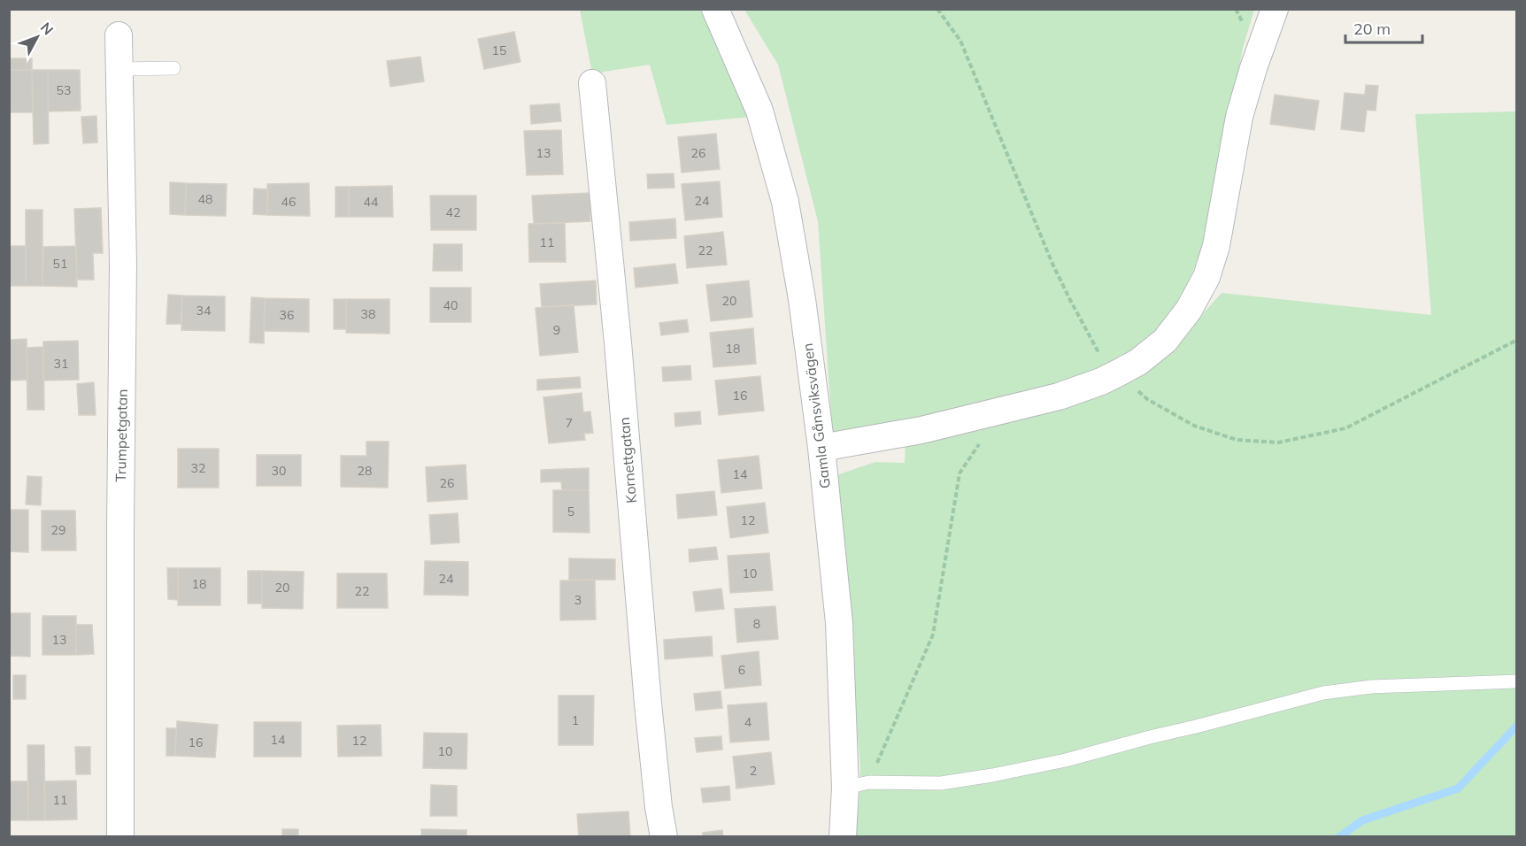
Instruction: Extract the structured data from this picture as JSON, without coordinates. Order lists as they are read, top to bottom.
{
  "streets": {
    "street": ["Gamla Gånsviksvägen", "Trumpetgatan", "Kornettgatan"]
  },
  "house_numbers": [
    "15",
    "53",
    "13",
    "26",
    "48",
    "24",
    "46",
    "44",
    "42",
    "11",
    "22",
    "51",
    "20",
    "40",
    "34",
    "38",
    "36",
    "9",
    "18",
    "31",
    "16",
    "7",
    "32",
    "30",
    "28",
    "14",
    "26",
    "5",
    "12",
    "29",
    "10",
    "24",
    "18",
    "20",
    "22",
    "3",
    "8",
    "13",
    "6",
    "1",
    "4",
    "14",
    "12",
    "16",
    "10",
    "2",
    "11"
  ],
  "scale_bar": "20 m",
  "north": "top right"
}
